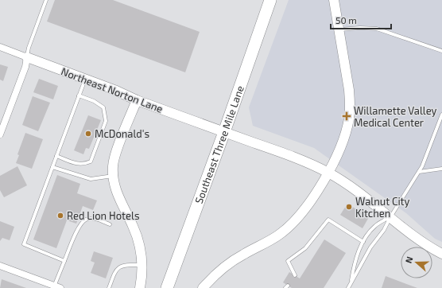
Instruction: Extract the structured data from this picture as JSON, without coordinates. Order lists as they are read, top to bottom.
{
  "streets": {
    "highway": ["Southeast Three Mile Lane"],
    "street": ["Northeast Norton Lane"]
  },
  "crossings": [
    ["Northeast Norton Lane", "Southeast Three Mile Lane"]
  ],
  "places": {
    "health": ["Willamette Valley Medical Center"],
    "other": ["McDonald's", "Walnut City Kitchen", "Red Lion Hotels"]
  },
  "scale_bar": "50 m",
  "north": "left"
}
